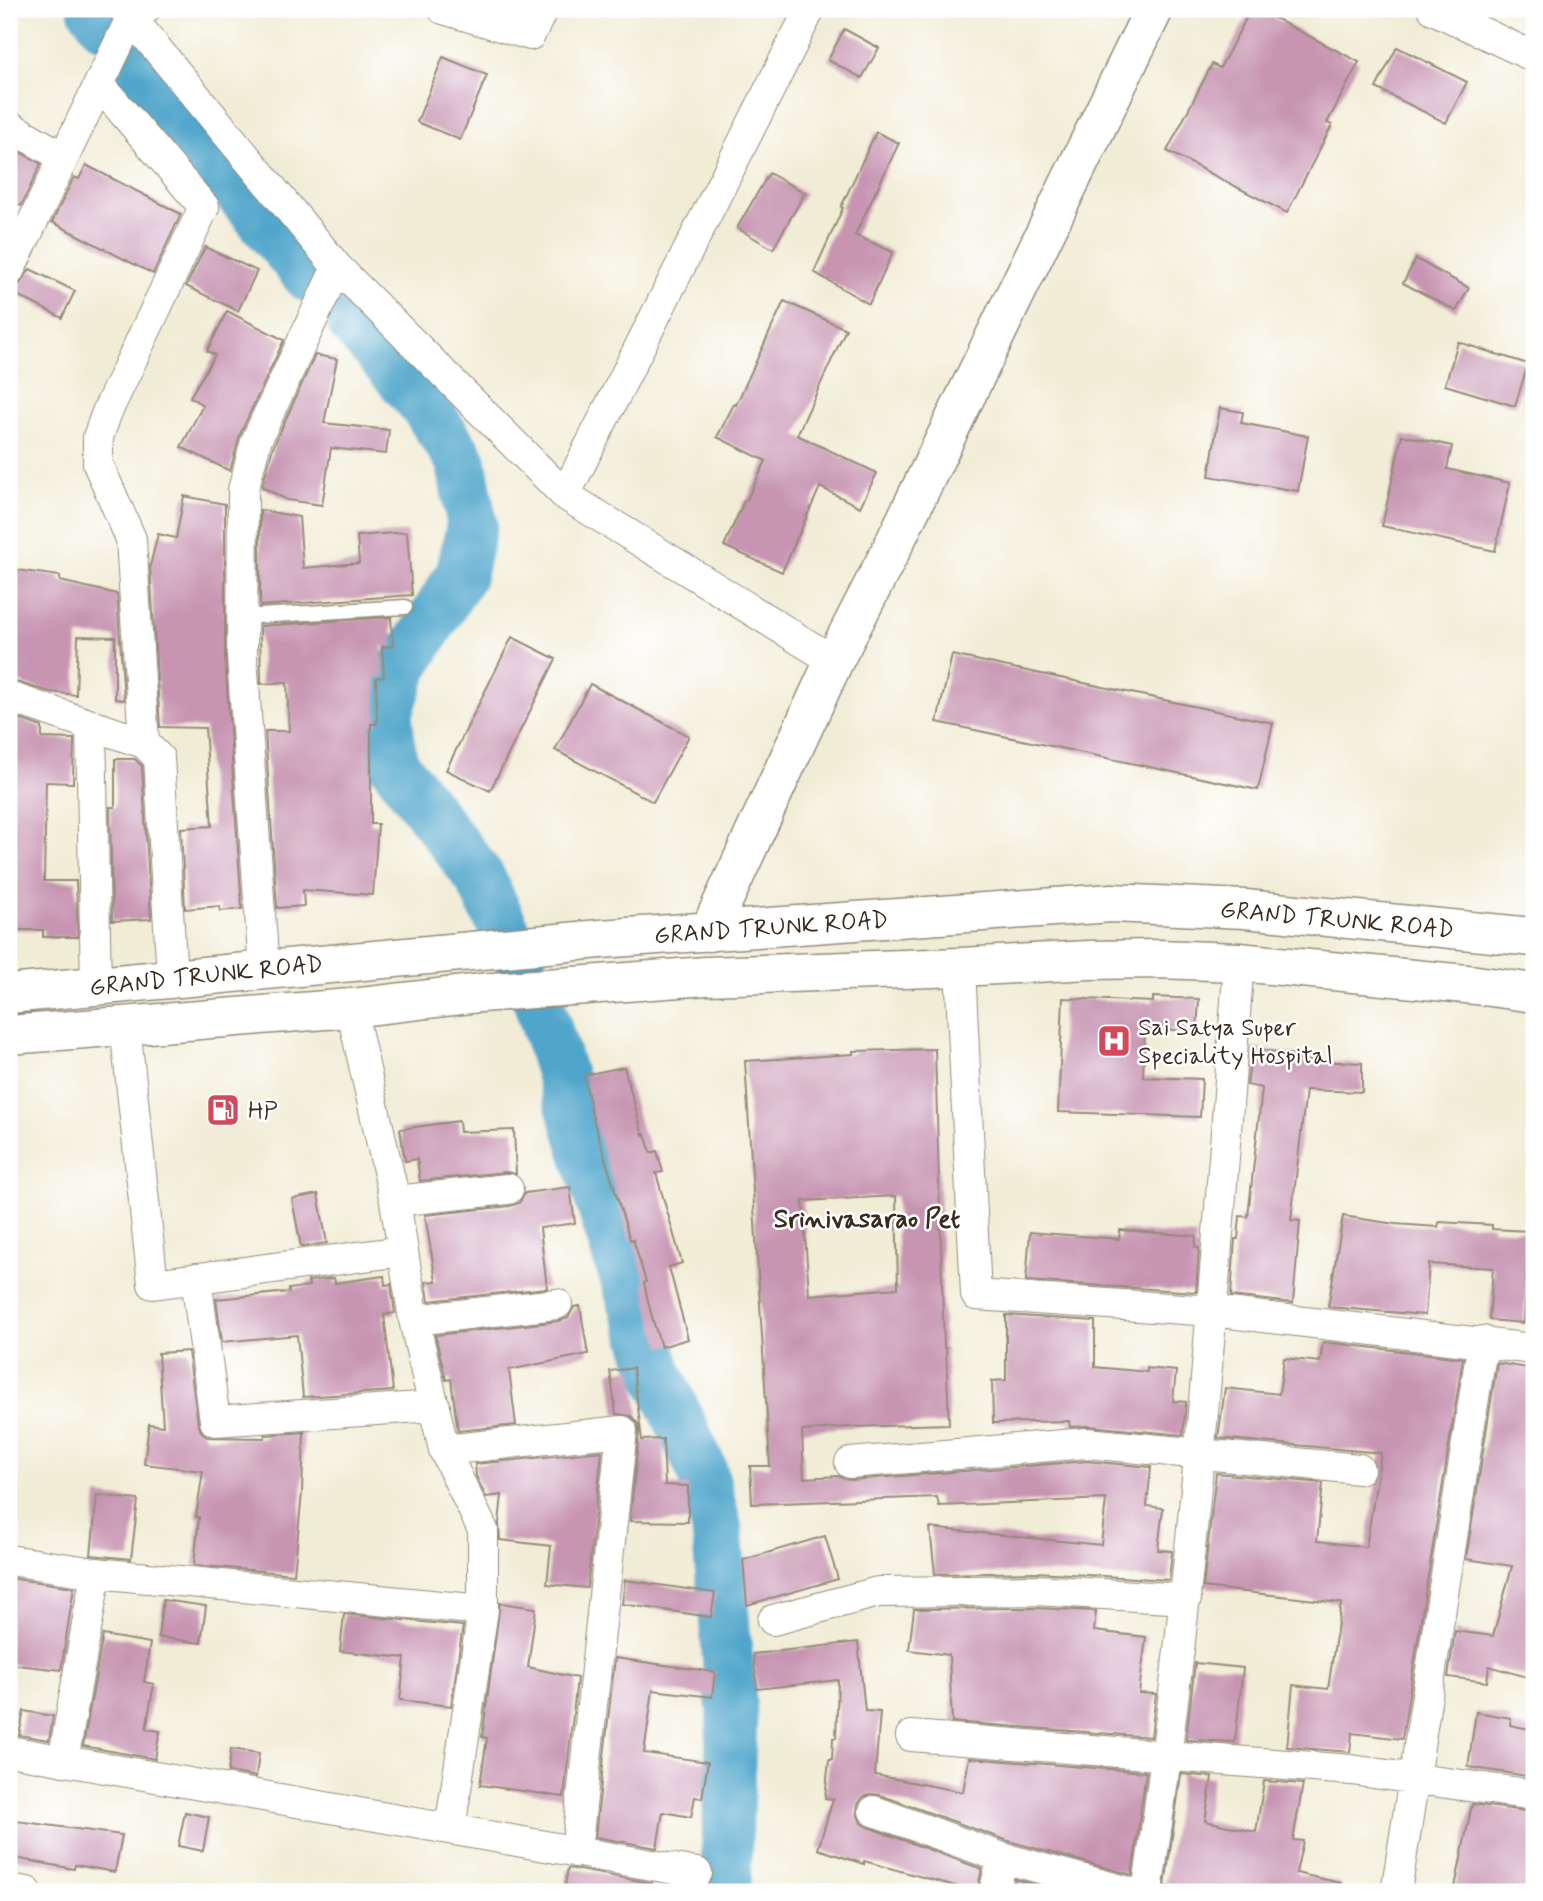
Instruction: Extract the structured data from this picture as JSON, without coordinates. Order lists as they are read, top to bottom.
{
  "streets": {
    "main road": ["GRAND TRUNK ROAD"]
  },
  "districts": ["Srinivasarao Pet"],
  "places": {
    "hospital": ["Sai Satya Super Speciality Hospital"],
    "fuel station": ["HP"]
  }
}
